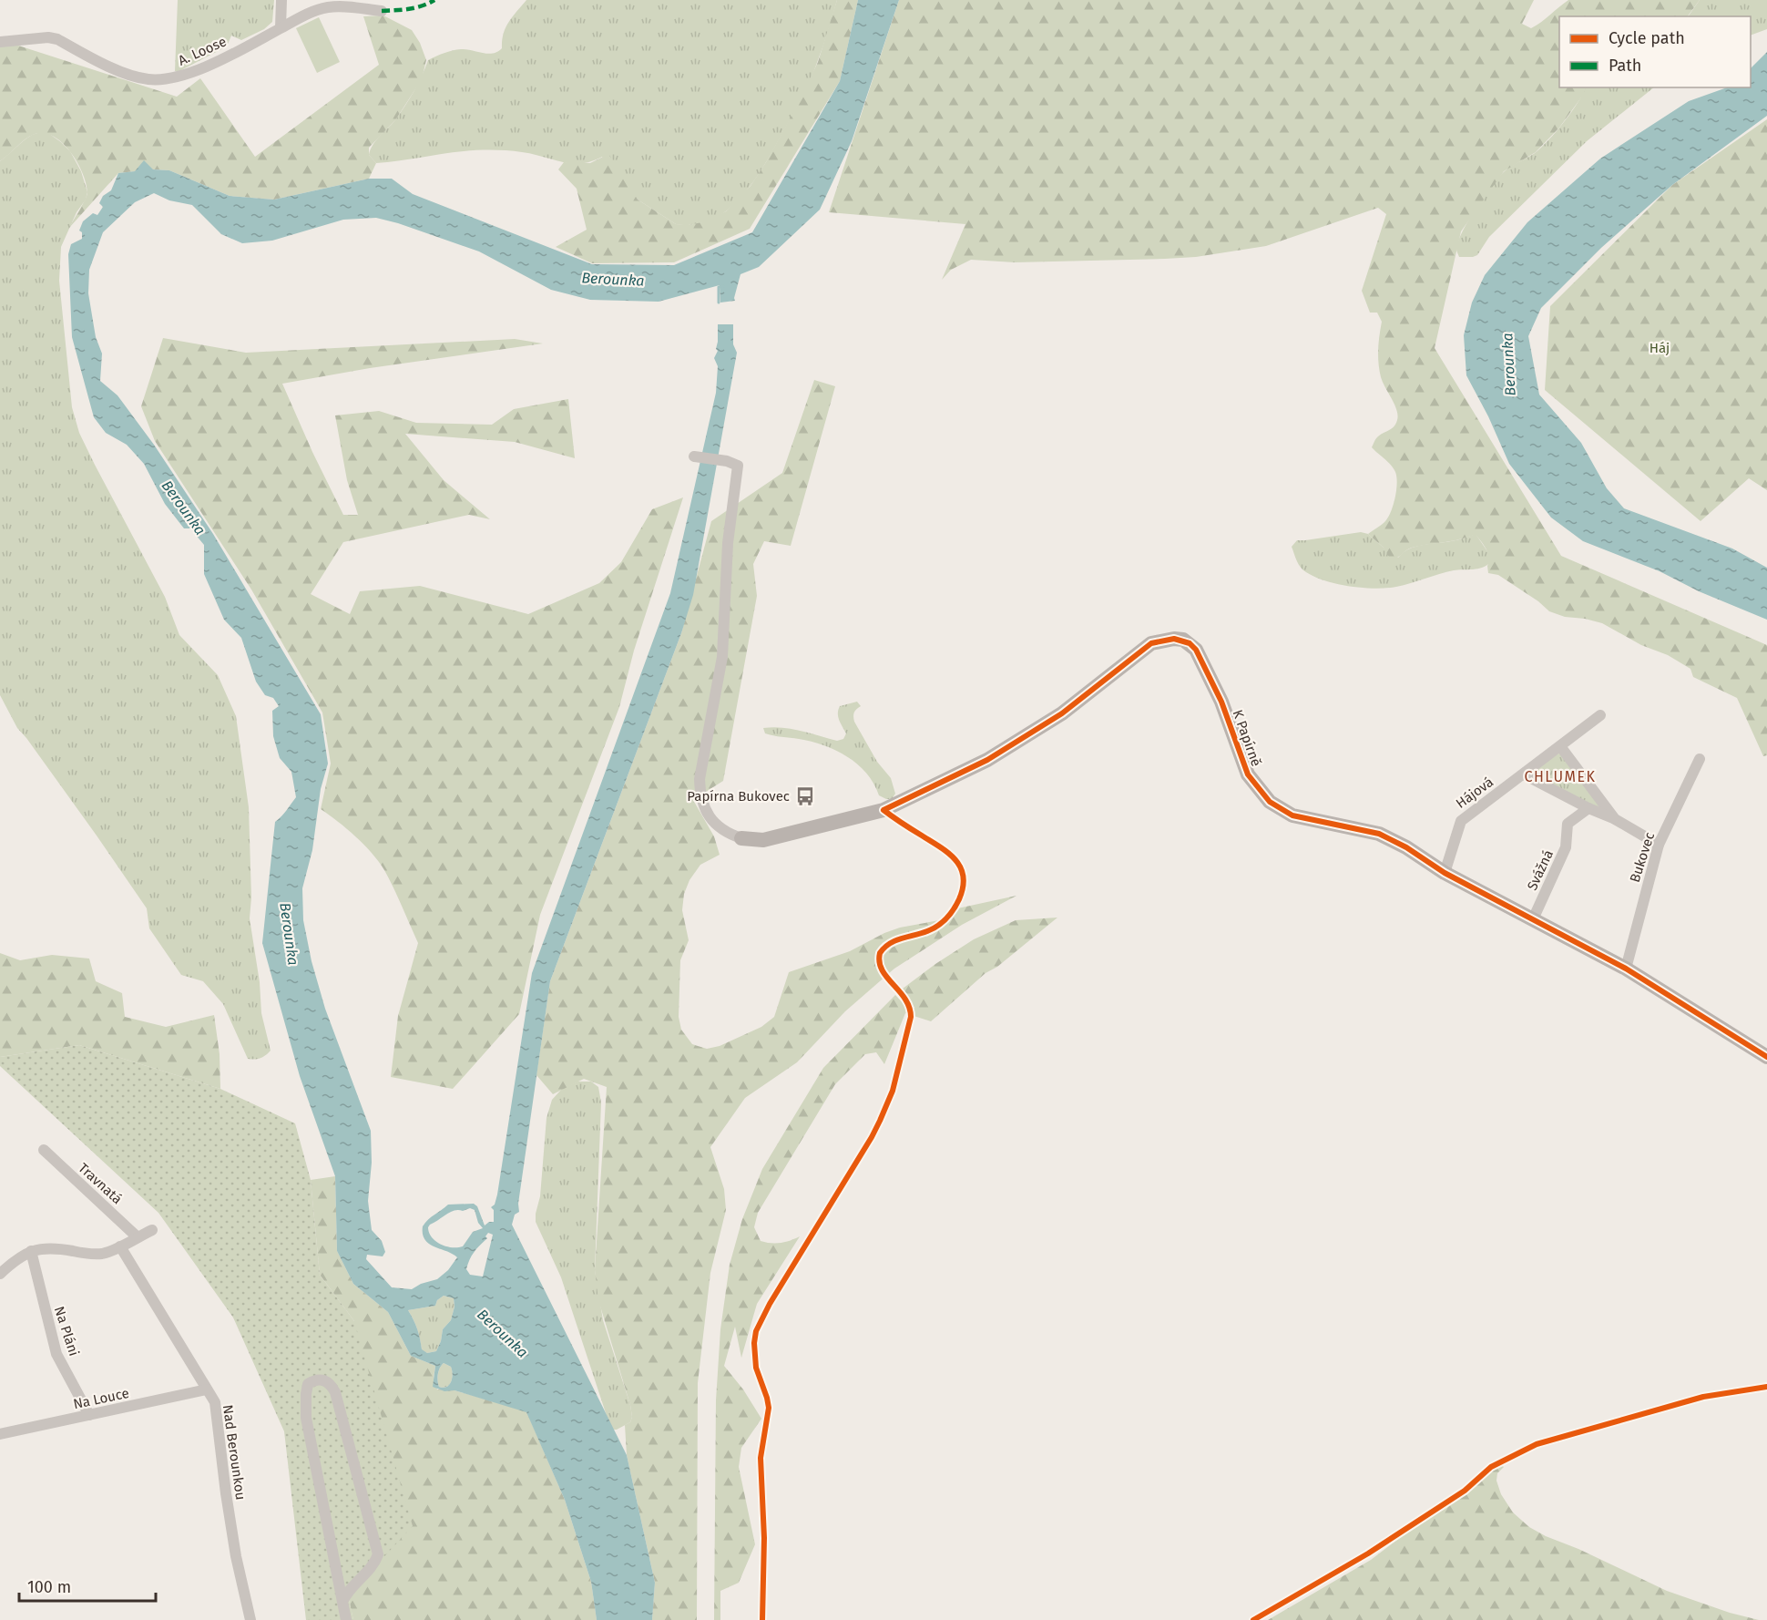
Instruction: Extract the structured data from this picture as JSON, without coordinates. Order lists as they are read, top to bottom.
{
  "streets": {
    "street": [
      "A. Loose",
      "K Papírně",
      "Hájová",
      "Bukovec",
      "Svážná",
      "Travnatá",
      "Na Pláni",
      "Na Louce",
      "Nad Berounkou"
    ]
  },
  "crossings": [
    ["K Papírně", "Hájová"],
    ["K Papírně", "Bukovec"],
    ["K Papírně", "Svážná"],
    ["Na Pláni", "Na Louce"],
    ["Na Louce", "Nad Berounkou"]
  ],
  "districts": ["CHLUMEK"],
  "water": ["Berounka"],
  "parks": ["Háj"],
  "places": {
    "bus stop": ["Papírna Bukovec"]
  },
  "legend": ["Cycle path", "Path"],
  "scale_bar": "100 m"
}
